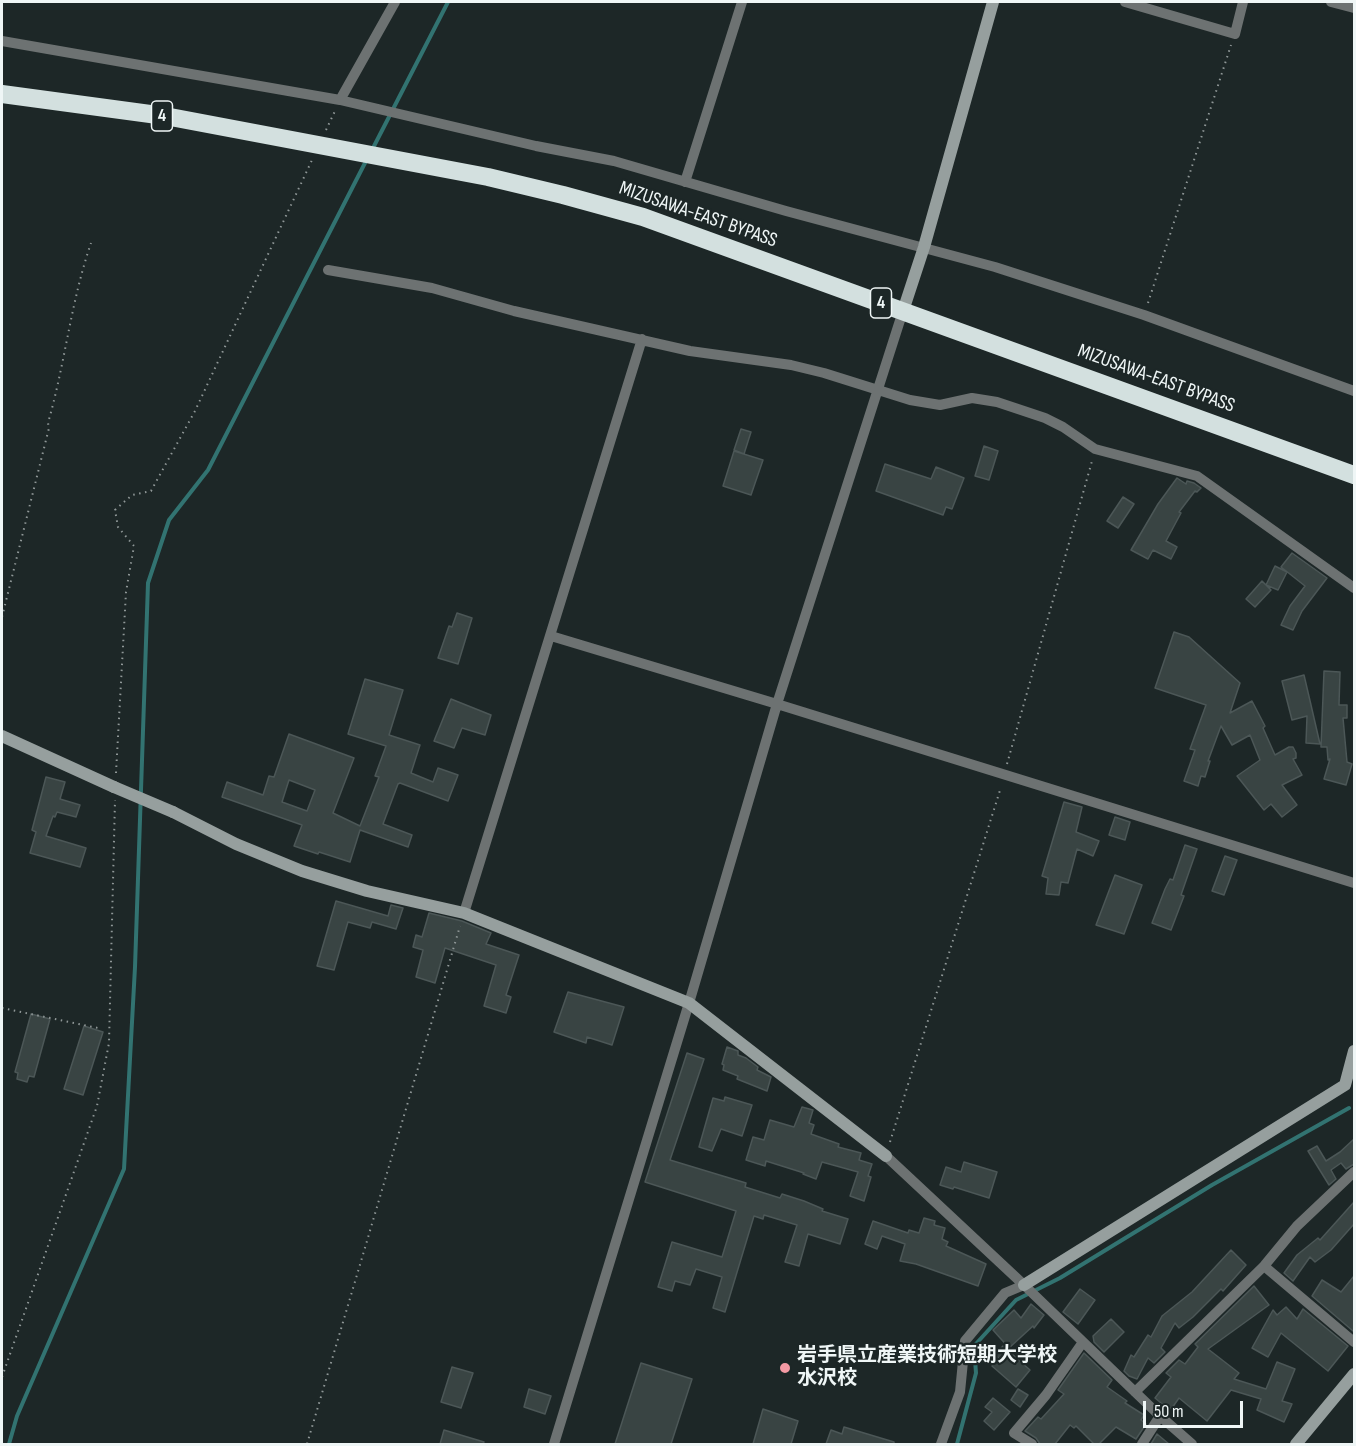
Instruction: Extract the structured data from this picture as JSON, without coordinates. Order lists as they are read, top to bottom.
{
  "streets": {
    "highway": ["4", "MIZUSAWA-EAST BYPASS"]
  },
  "places": ["岩手県立産業技術短期大学校 水沢校"],
  "scale_bar": "50 m"
}
